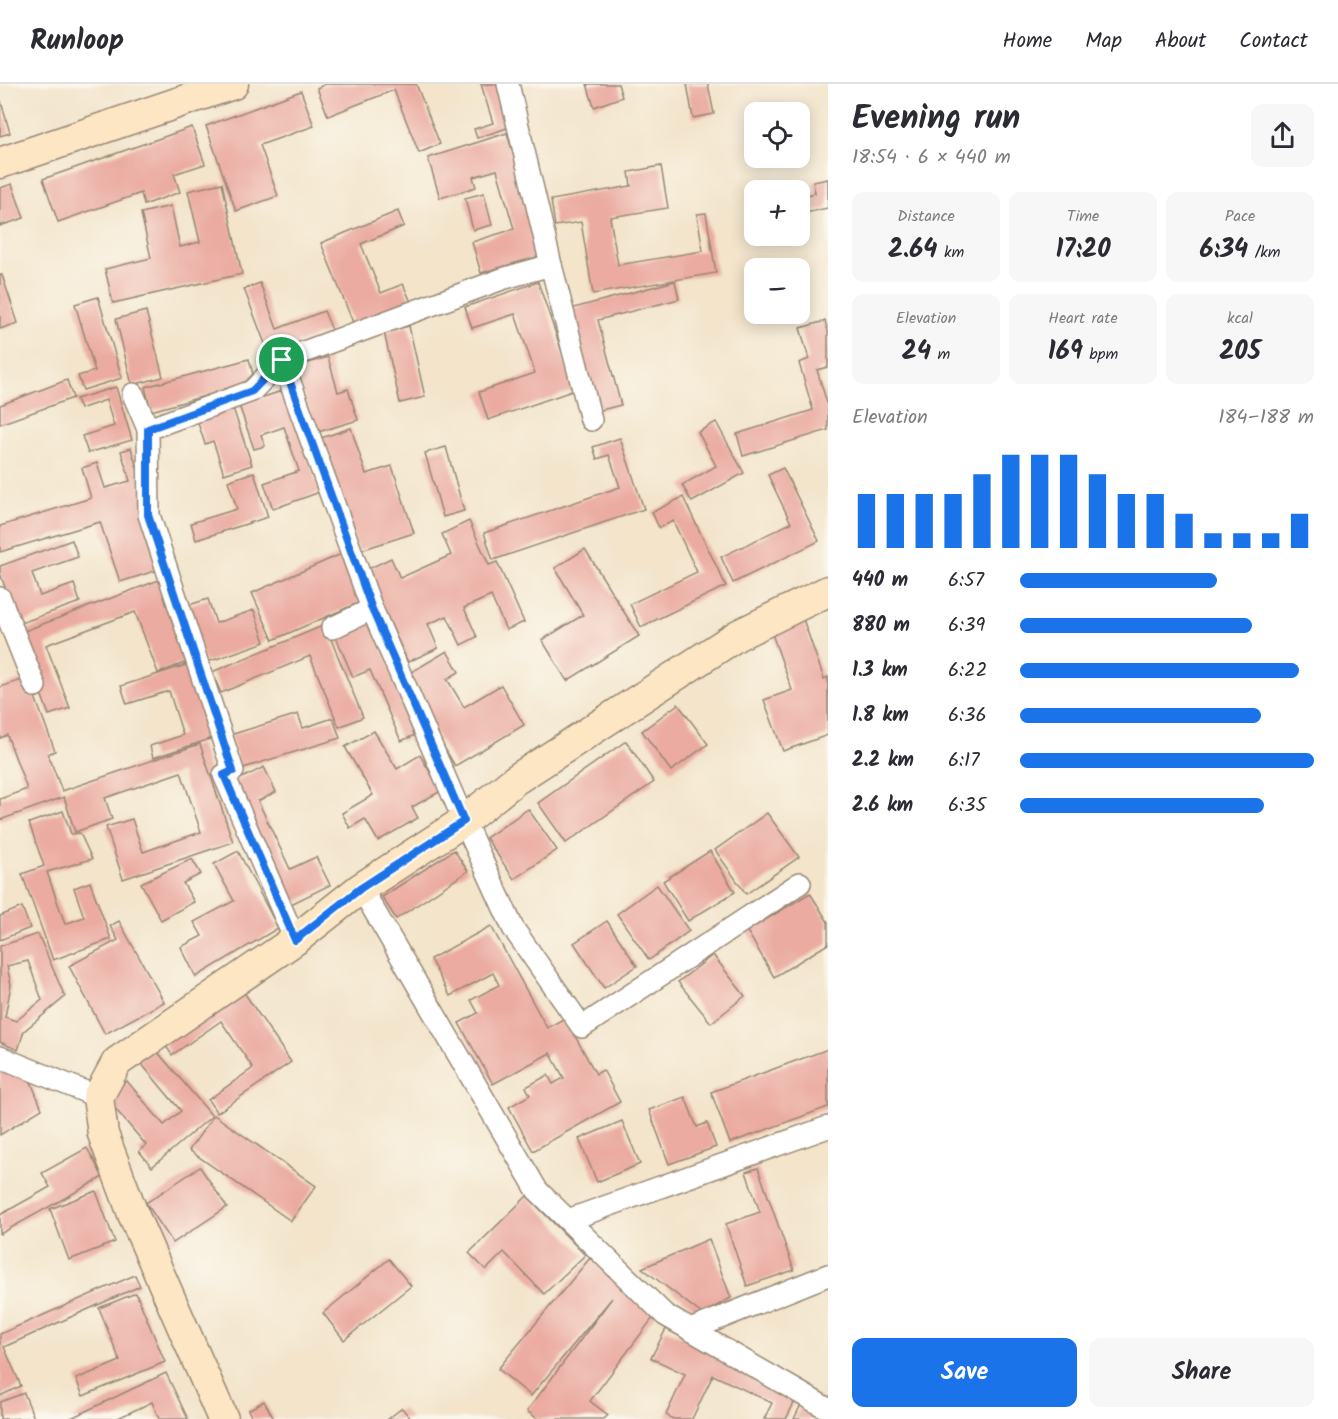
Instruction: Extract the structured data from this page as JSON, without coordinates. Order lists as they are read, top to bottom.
{
  "page": {
    "header": "Runloop",
    "nav": [
      "Home",
      "Map",
      "About",
      "Contact"
    ],
    "heading": ["Evening run", "18:54 · 6 × 440 m"],
    "map_buttons": ["+", "−"],
    "stats": [
      ["Distance", "2.64 km"],
      ["Time", "17:20"],
      ["Pace", "6:34 /km"],
      ["Elevation", "24 m"],
      ["Heart rate", "169 bpm"],
      ["kcal", "205"]
    ],
    "chart": ["Elevation", "184–188 m"],
    "list": [
      {
        "name": "440 m",
        "note": "6:57"
      },
      {
        "name": "880 m",
        "note": "6:39"
      },
      {
        "name": "1.3 km",
        "note": "6:22"
      },
      {
        "name": "1.8 km",
        "note": "6:36"
      },
      {
        "name": "2.2 km",
        "note": "6:17"
      },
      {
        "name": "2.6 km",
        "note": "6:35"
      }
    ],
    "buttons": ["Save", "Share"]
  }
}
